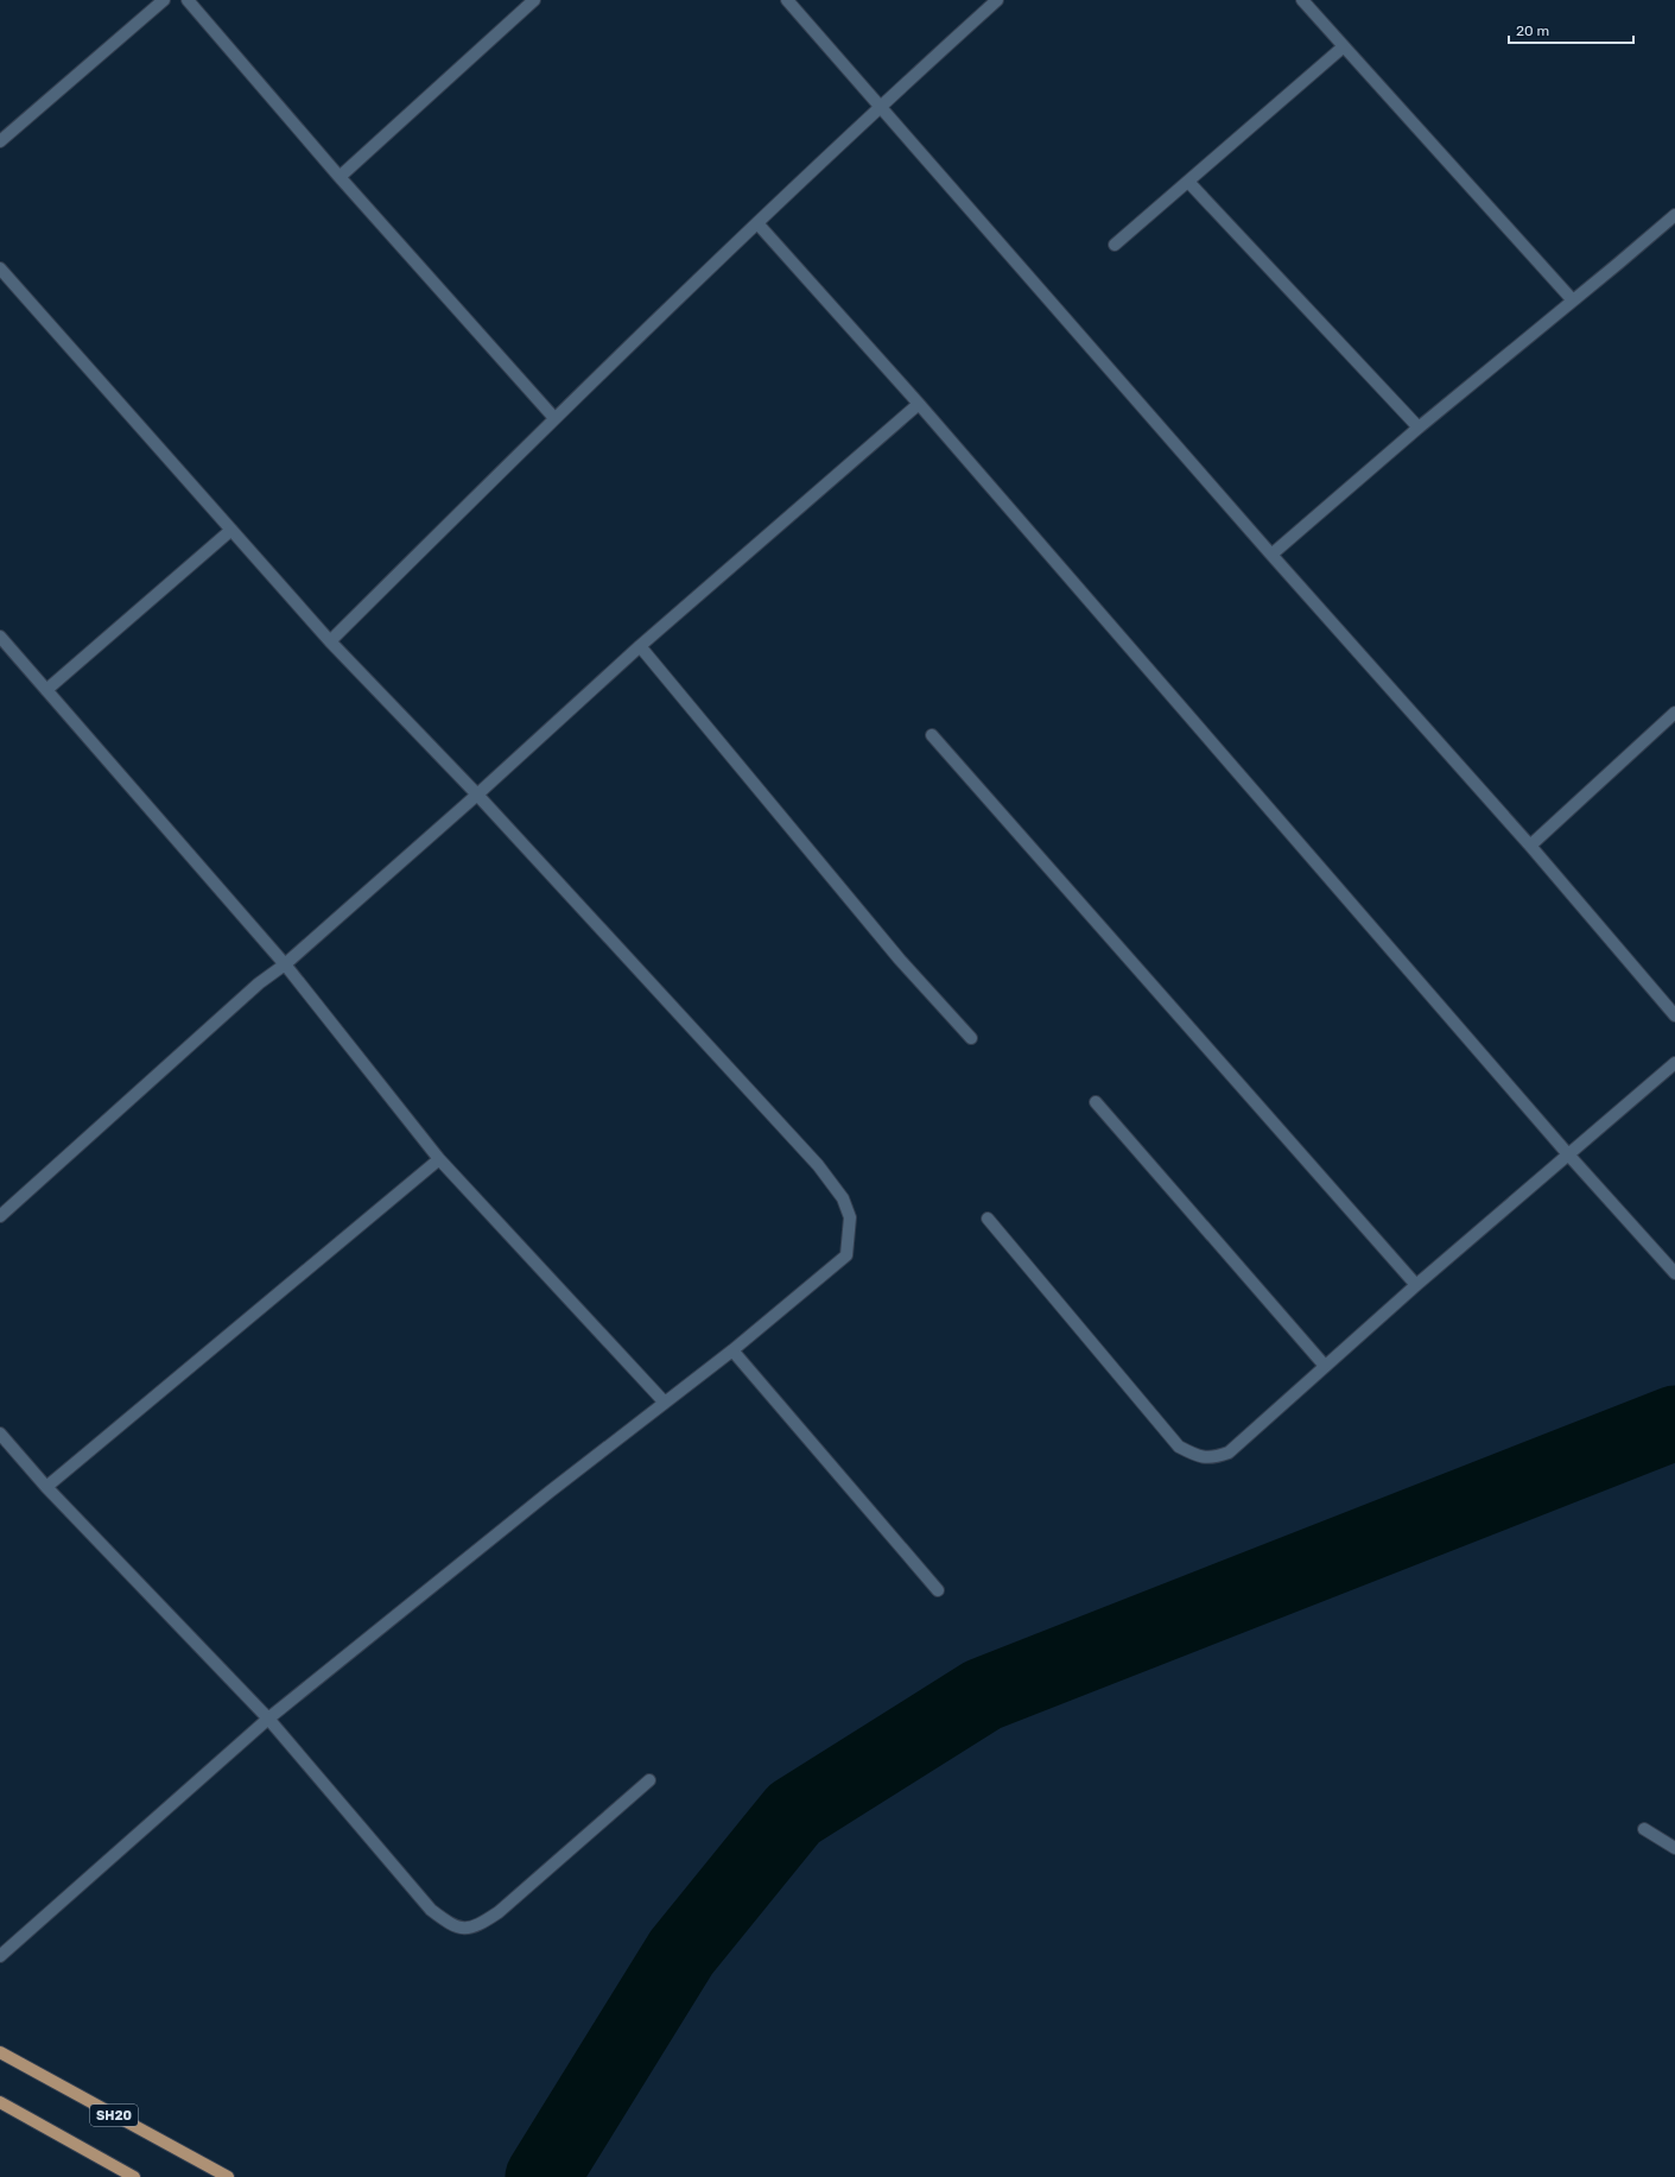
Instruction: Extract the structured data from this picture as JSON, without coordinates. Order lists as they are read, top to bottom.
{
  "streets": {
    "main road": ["SH20"]
  },
  "scale_bar": "20 m"
}
